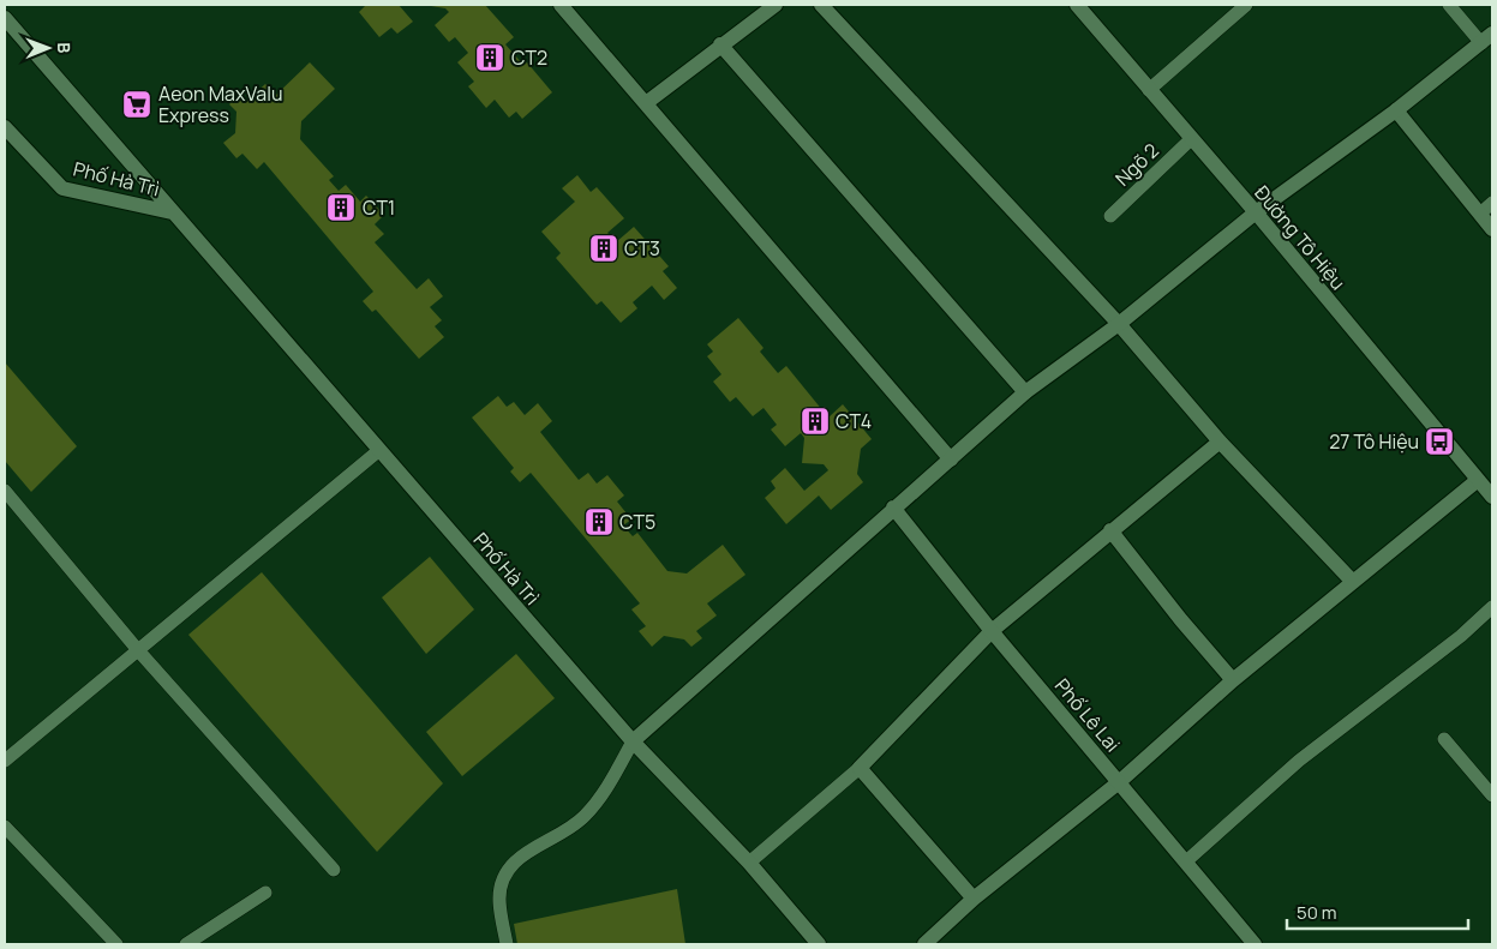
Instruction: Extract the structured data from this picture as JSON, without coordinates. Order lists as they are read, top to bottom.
{
  "streets": {
    "street": ["Phố Hà Trì", "Đường Tô Hiệu", "Phố Lê Lai"],
    "lane": ["Ngõ 2"]
  },
  "crossings": [
    ["Ngõ 2", "Đường Tô Hiệu"]
  ],
  "places": {
    "building": [
      "CT2",
      "CT1",
      "CT3",
      "CT4",
      "CT5"
    ],
    "supermarket": ["Aeon MaxValu Express"],
    "bus stop": ["27 Tô Hiệu"]
  },
  "scale_bar": "50 m",
  "north": "right"
}
